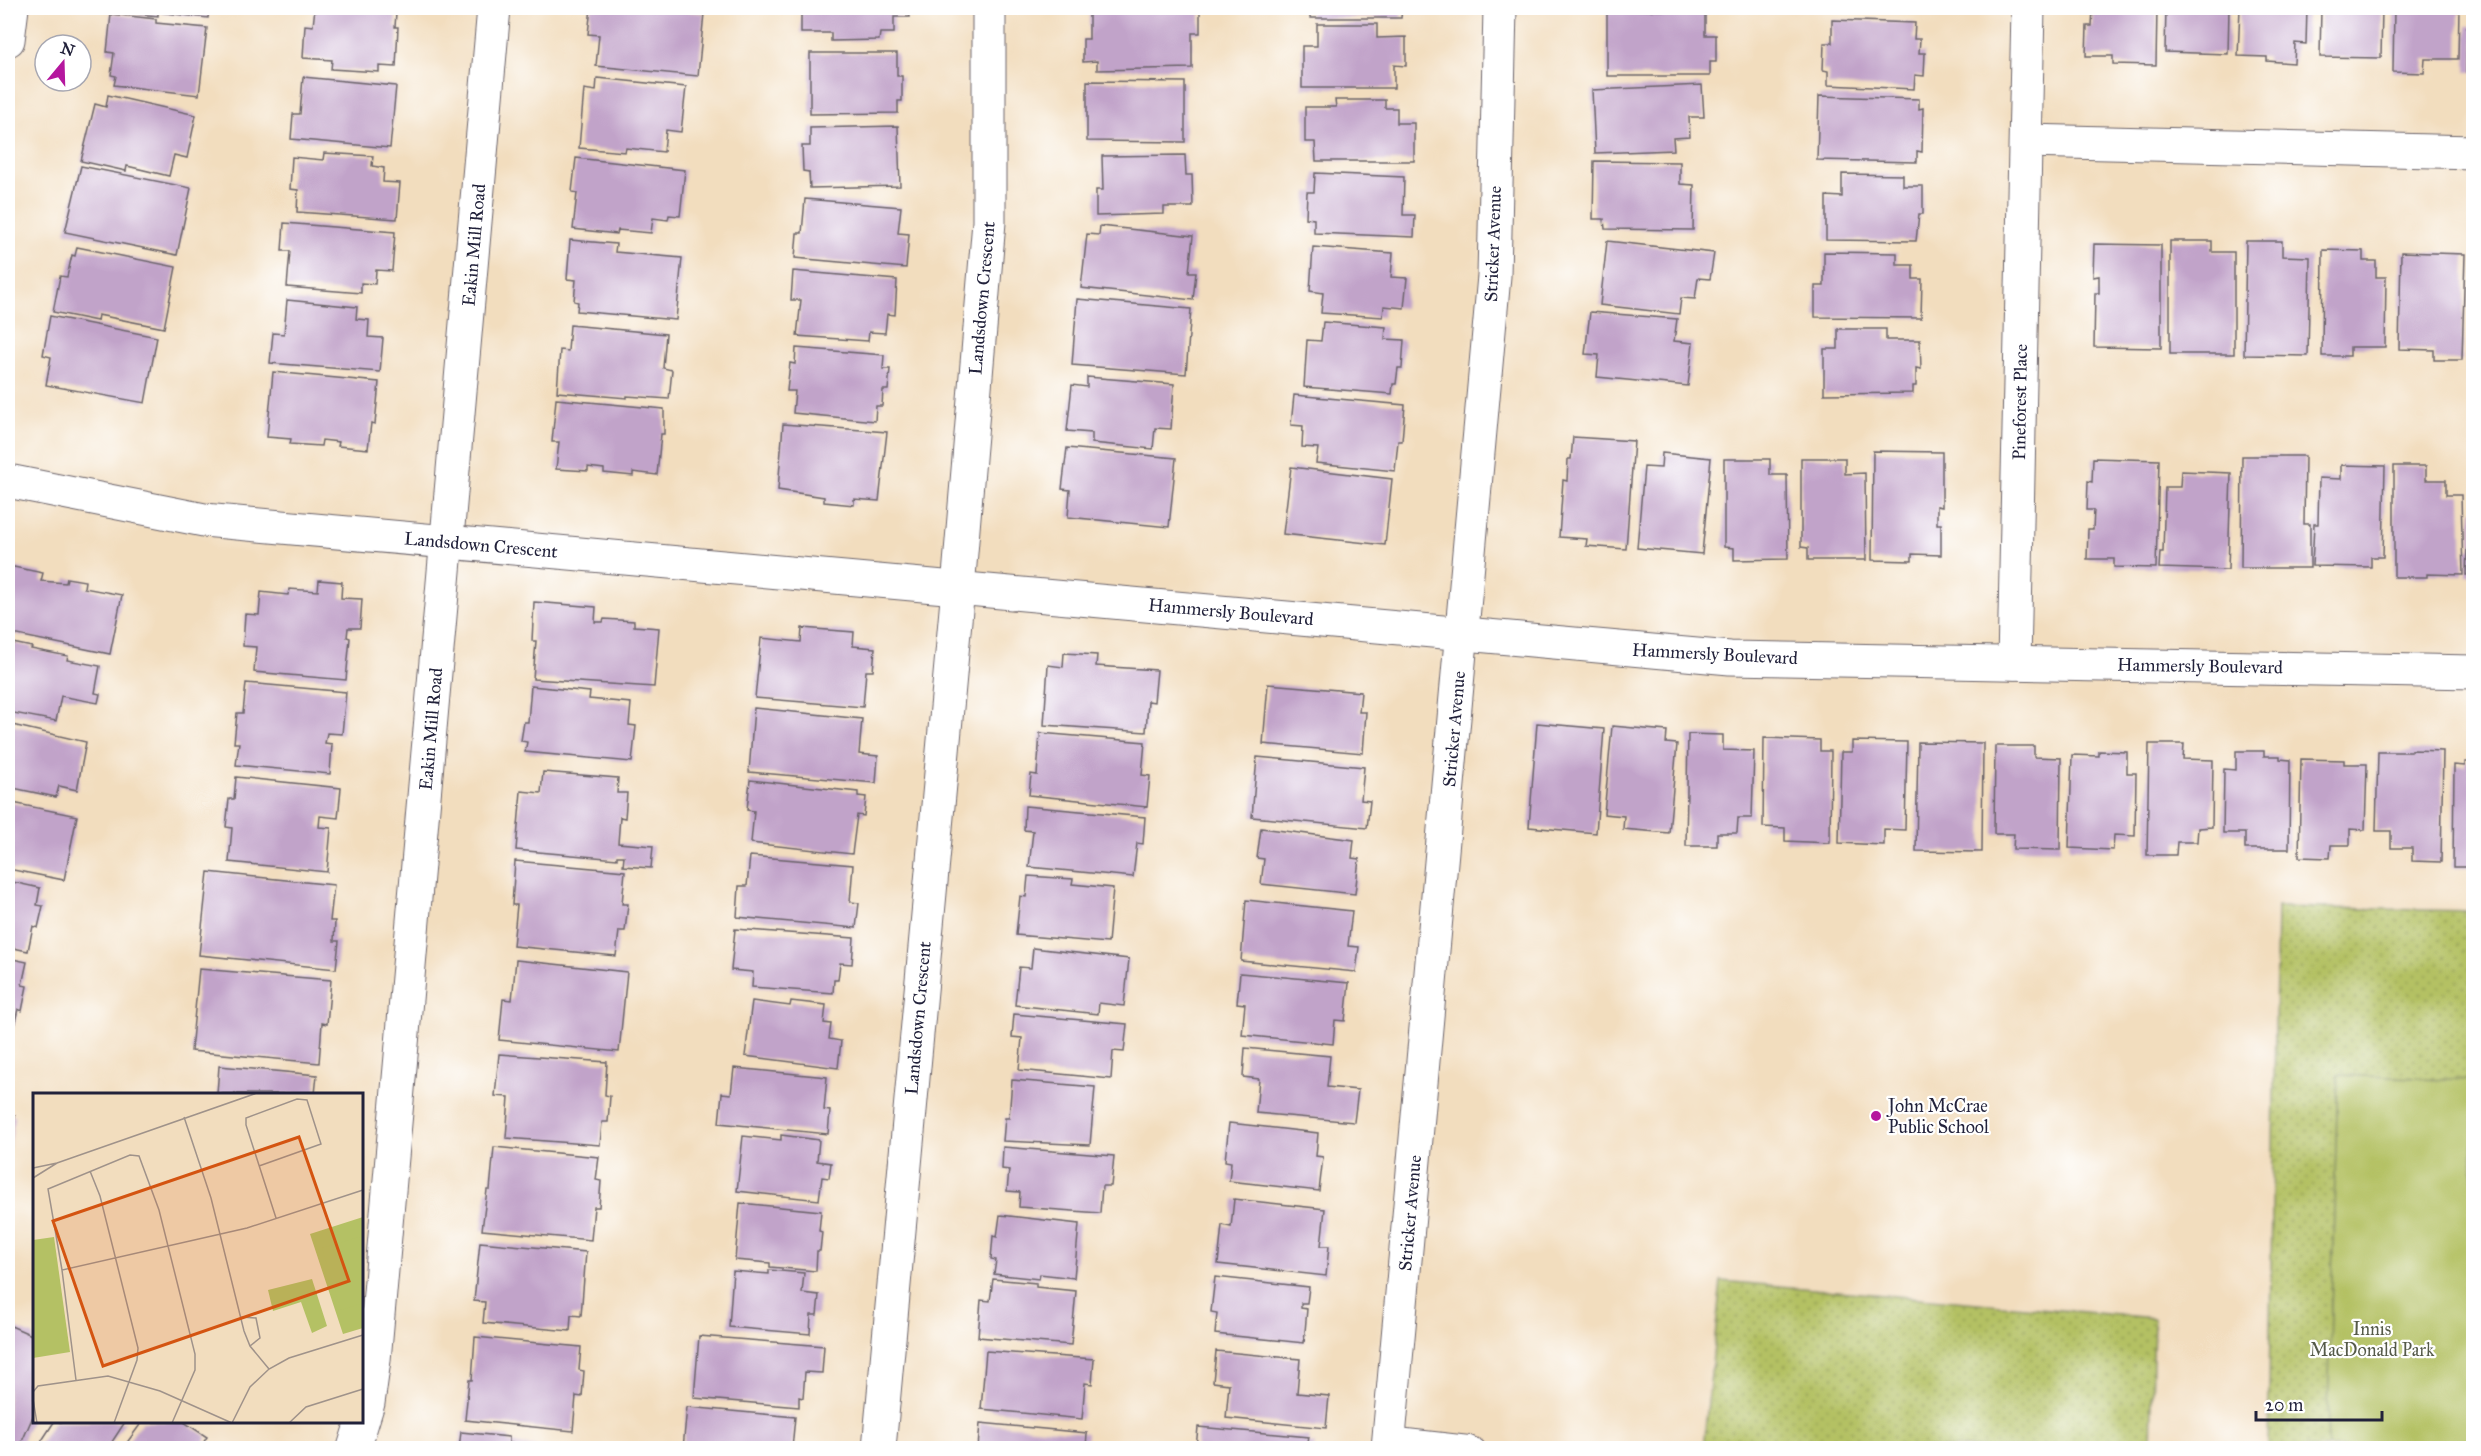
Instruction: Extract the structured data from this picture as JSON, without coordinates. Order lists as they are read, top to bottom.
{
  "streets": {
    "street": [
      "Stricker Avenue",
      "Eakin Mill Road",
      "Landsdown Crescent",
      "Pineforest Place",
      "Hammersly Boulevard"
    ]
  },
  "crossings": [
    ["Stricker Avenue", "Hammersly Boulevard"],
    ["Eakin Mill Road", "Landsdown Crescent"],
    ["Landsdown Crescent", "Hammersly Boulevard"],
    ["Pineforest Place", "Hammersly Boulevard"]
  ],
  "parks": ["Innis MacDonald Park"],
  "places": ["John McCrae Public School"],
  "scale_bar": "20 m",
  "north": "top"
}
